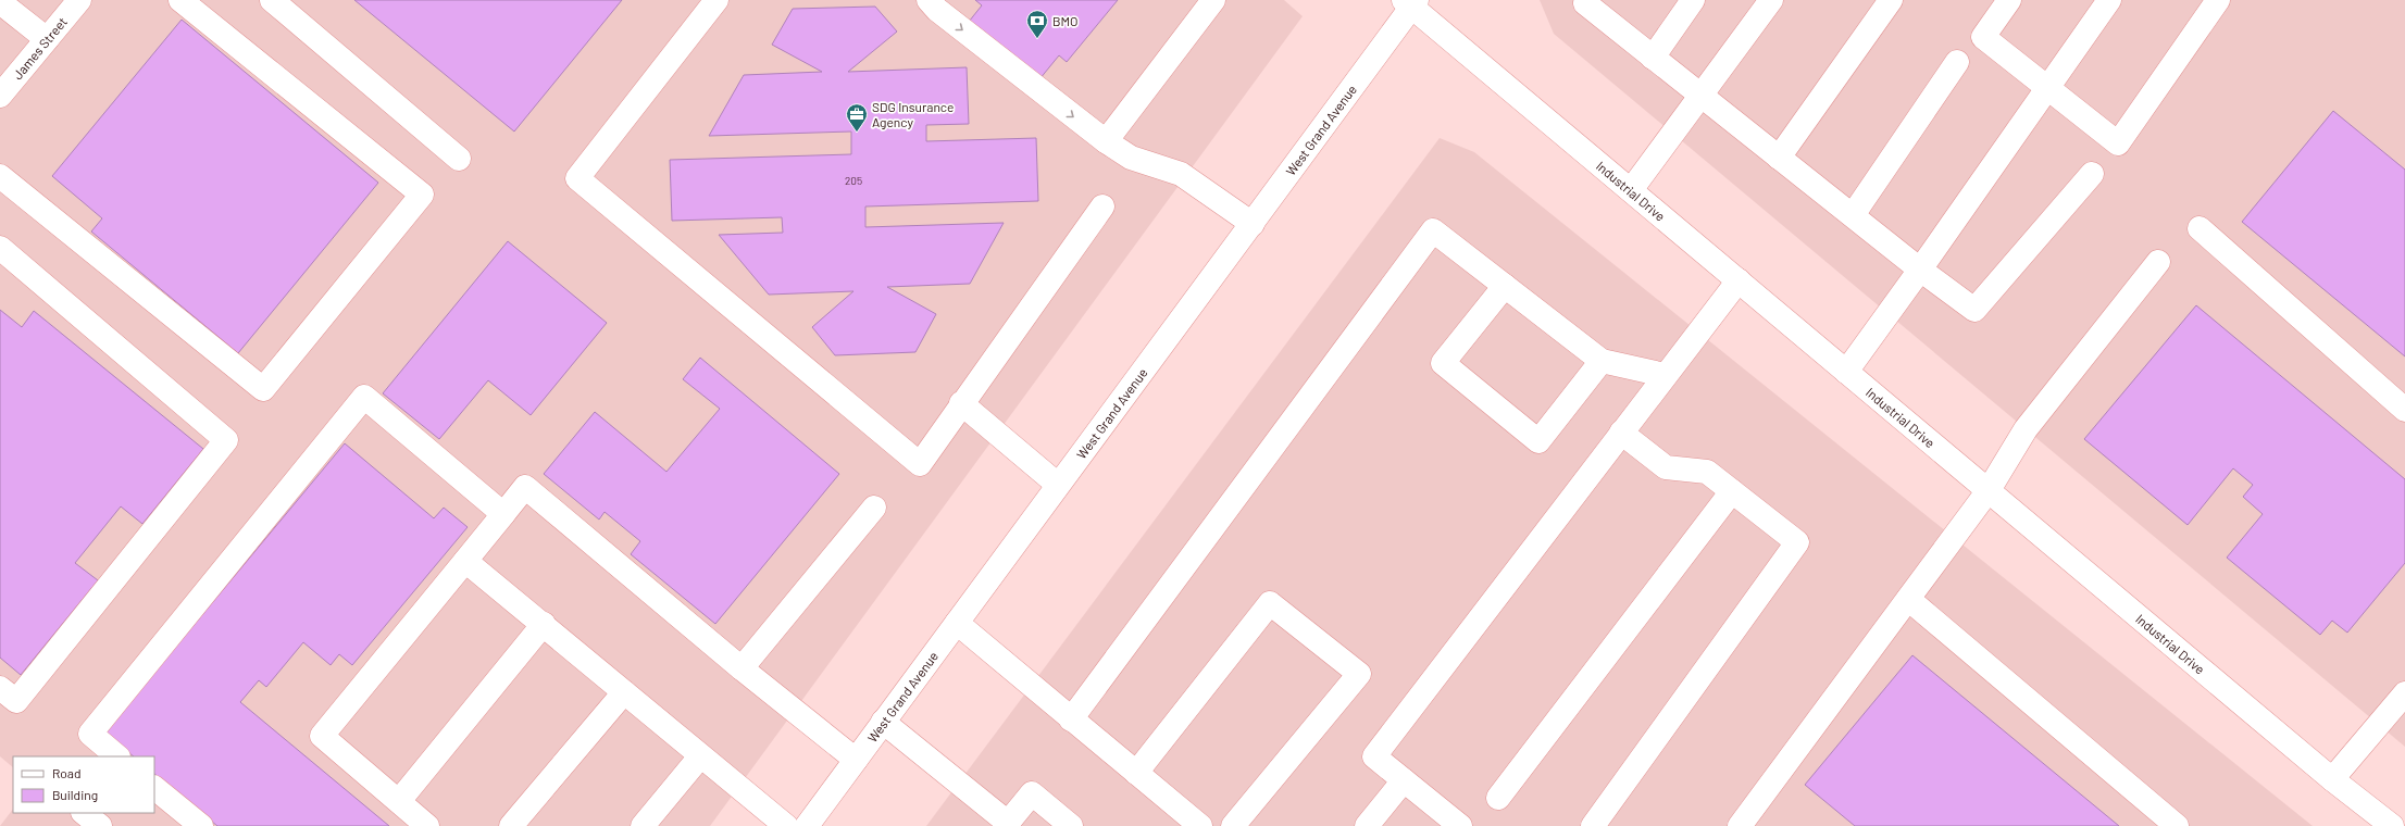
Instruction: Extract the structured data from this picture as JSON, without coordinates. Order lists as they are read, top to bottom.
{
  "streets": {
    "street": ["James Street", "West Grand Avenue", "Industrial Drive"]
  },
  "crossings": [
    ["West Grand Avenue", "Industrial Drive"]
  ],
  "places": {
    "bank": ["BMO"],
    "office": ["SDG Insurance Agency"]
  },
  "house_numbers": ["205"],
  "legend": ["Road", "Building"]
}
